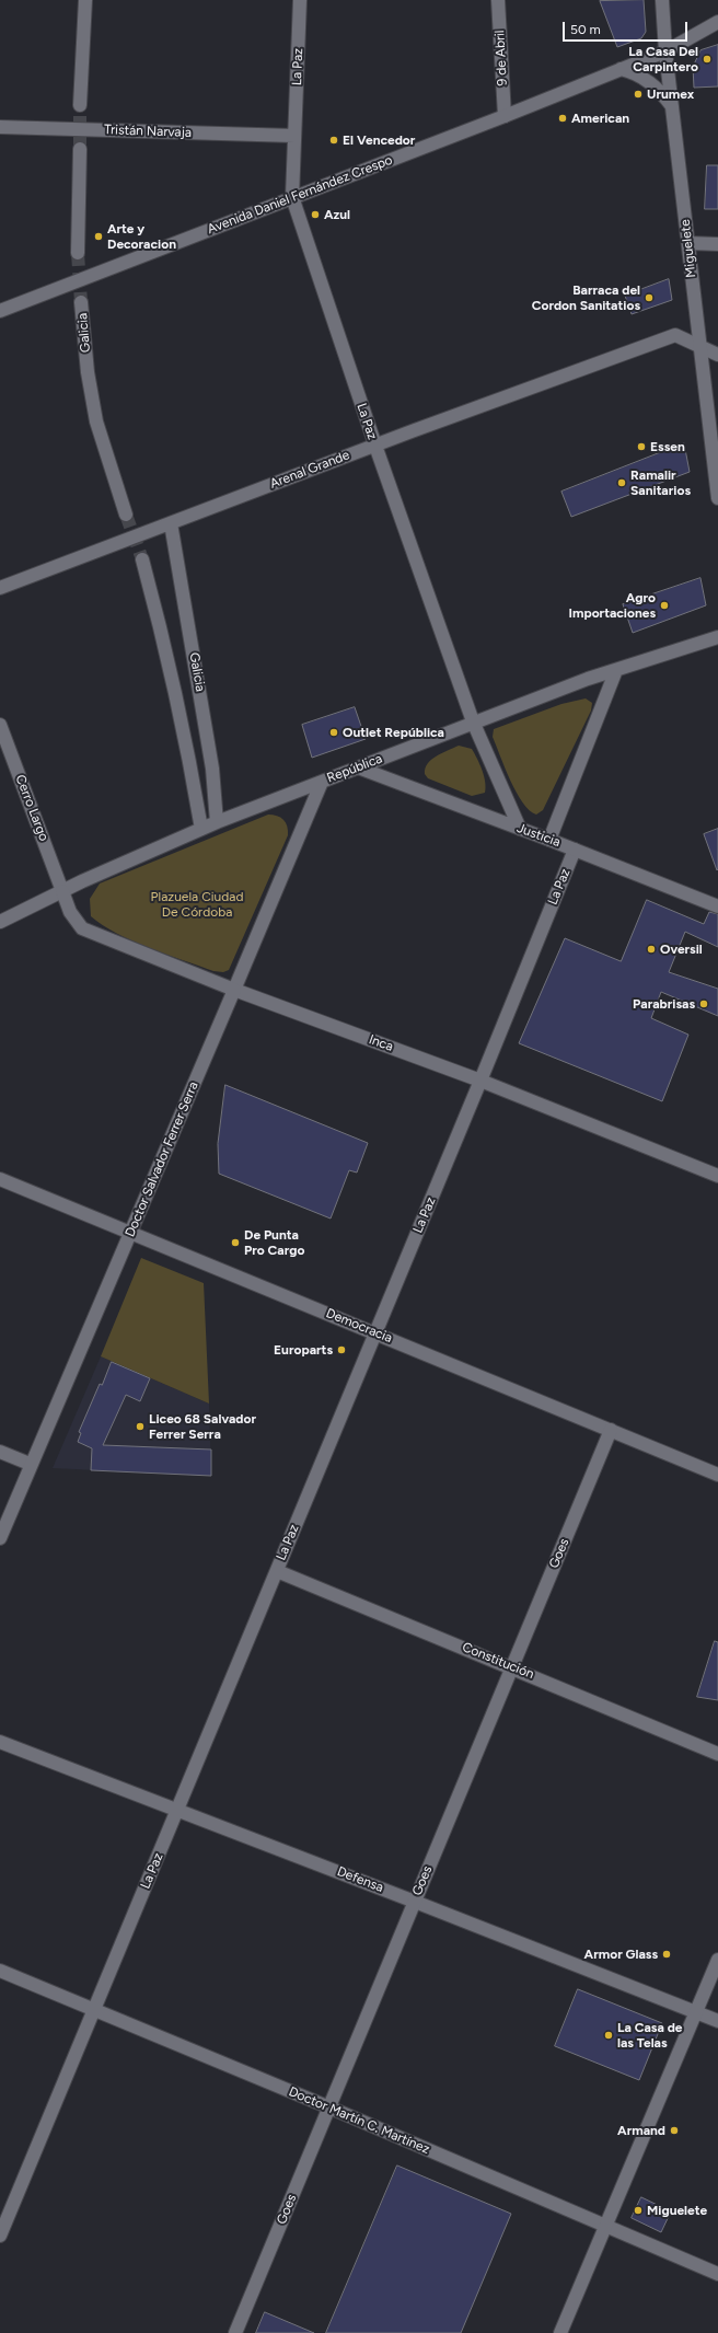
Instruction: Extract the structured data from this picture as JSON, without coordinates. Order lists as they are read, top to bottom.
{
  "streets": {
    "street": [
      "9 de Abril",
      "La Paz",
      "Tristán Narvaja",
      "Avenida Daniel Fernández Crespo",
      "Miguelete",
      "Galicia",
      "Arenal Grande",
      "República",
      "Cerro Largo",
      "Justicia",
      "Inca",
      "Doctor Salvador Ferrer Serra",
      "Democracia",
      "Goes",
      "Constitución",
      "Defensa",
      "Doctor Martín C. Martínez"
    ]
  },
  "crossings": [
    ["9 de Abril", "Avenida Daniel Fernández Crespo"],
    ["La Paz", "Tristán Narvaja"],
    ["La Paz", "Avenida Daniel Fernández Crespo"],
    ["La Paz", "Arenal Grande"],
    ["La Paz", "República"],
    ["La Paz", "Justicia"],
    ["La Paz", "Inca"],
    ["La Paz", "Democracia"],
    ["La Paz", "Constitución"],
    ["La Paz", "Defensa"],
    ["La Paz", "Doctor Martín C. Martínez"],
    ["Avenida Daniel Fernández Crespo", "Miguelete"],
    ["Miguelete", "Arenal Grande"],
    ["Galicia", "Arenal Grande"],
    ["Galicia", "República"],
    ["República", "Cerro Largo"],
    ["República", "Justicia"],
    ["República", "Inca"],
    ["República", "Doctor Salvador Ferrer Serra"],
    ["Cerro Largo", "Inca"],
    ["Inca", "Doctor Salvador Ferrer Serra"],
    ["Doctor Salvador Ferrer Serra", "Democracia"],
    ["Democracia", "Goes"],
    ["Goes", "Constitución"],
    ["Goes", "Defensa"],
    ["Goes", "Doctor Martín C. Martínez"]
  ],
  "parks": ["Plazuela Ciudad De Córdoba"],
  "places": [
    "La Casa Del Carpintero",
    "Urumex",
    "American",
    "El Vencedor",
    "Azul",
    "Arte y Decoracion",
    "Barraca del Cordon Sanitatios",
    "Essen",
    "Ramalir Sanitarios",
    "Agro Importaciones",
    "Outlet República",
    "Oversil",
    "Parabrisas",
    "De Punta Pro Cargo",
    "Europarts",
    "Liceo 68 Salvador Ferrer Serra",
    "Armor Glass",
    "La Casa de las Telas",
    "Armand",
    "Miguelete"
  ],
  "scale_bar": "50 m"
}
